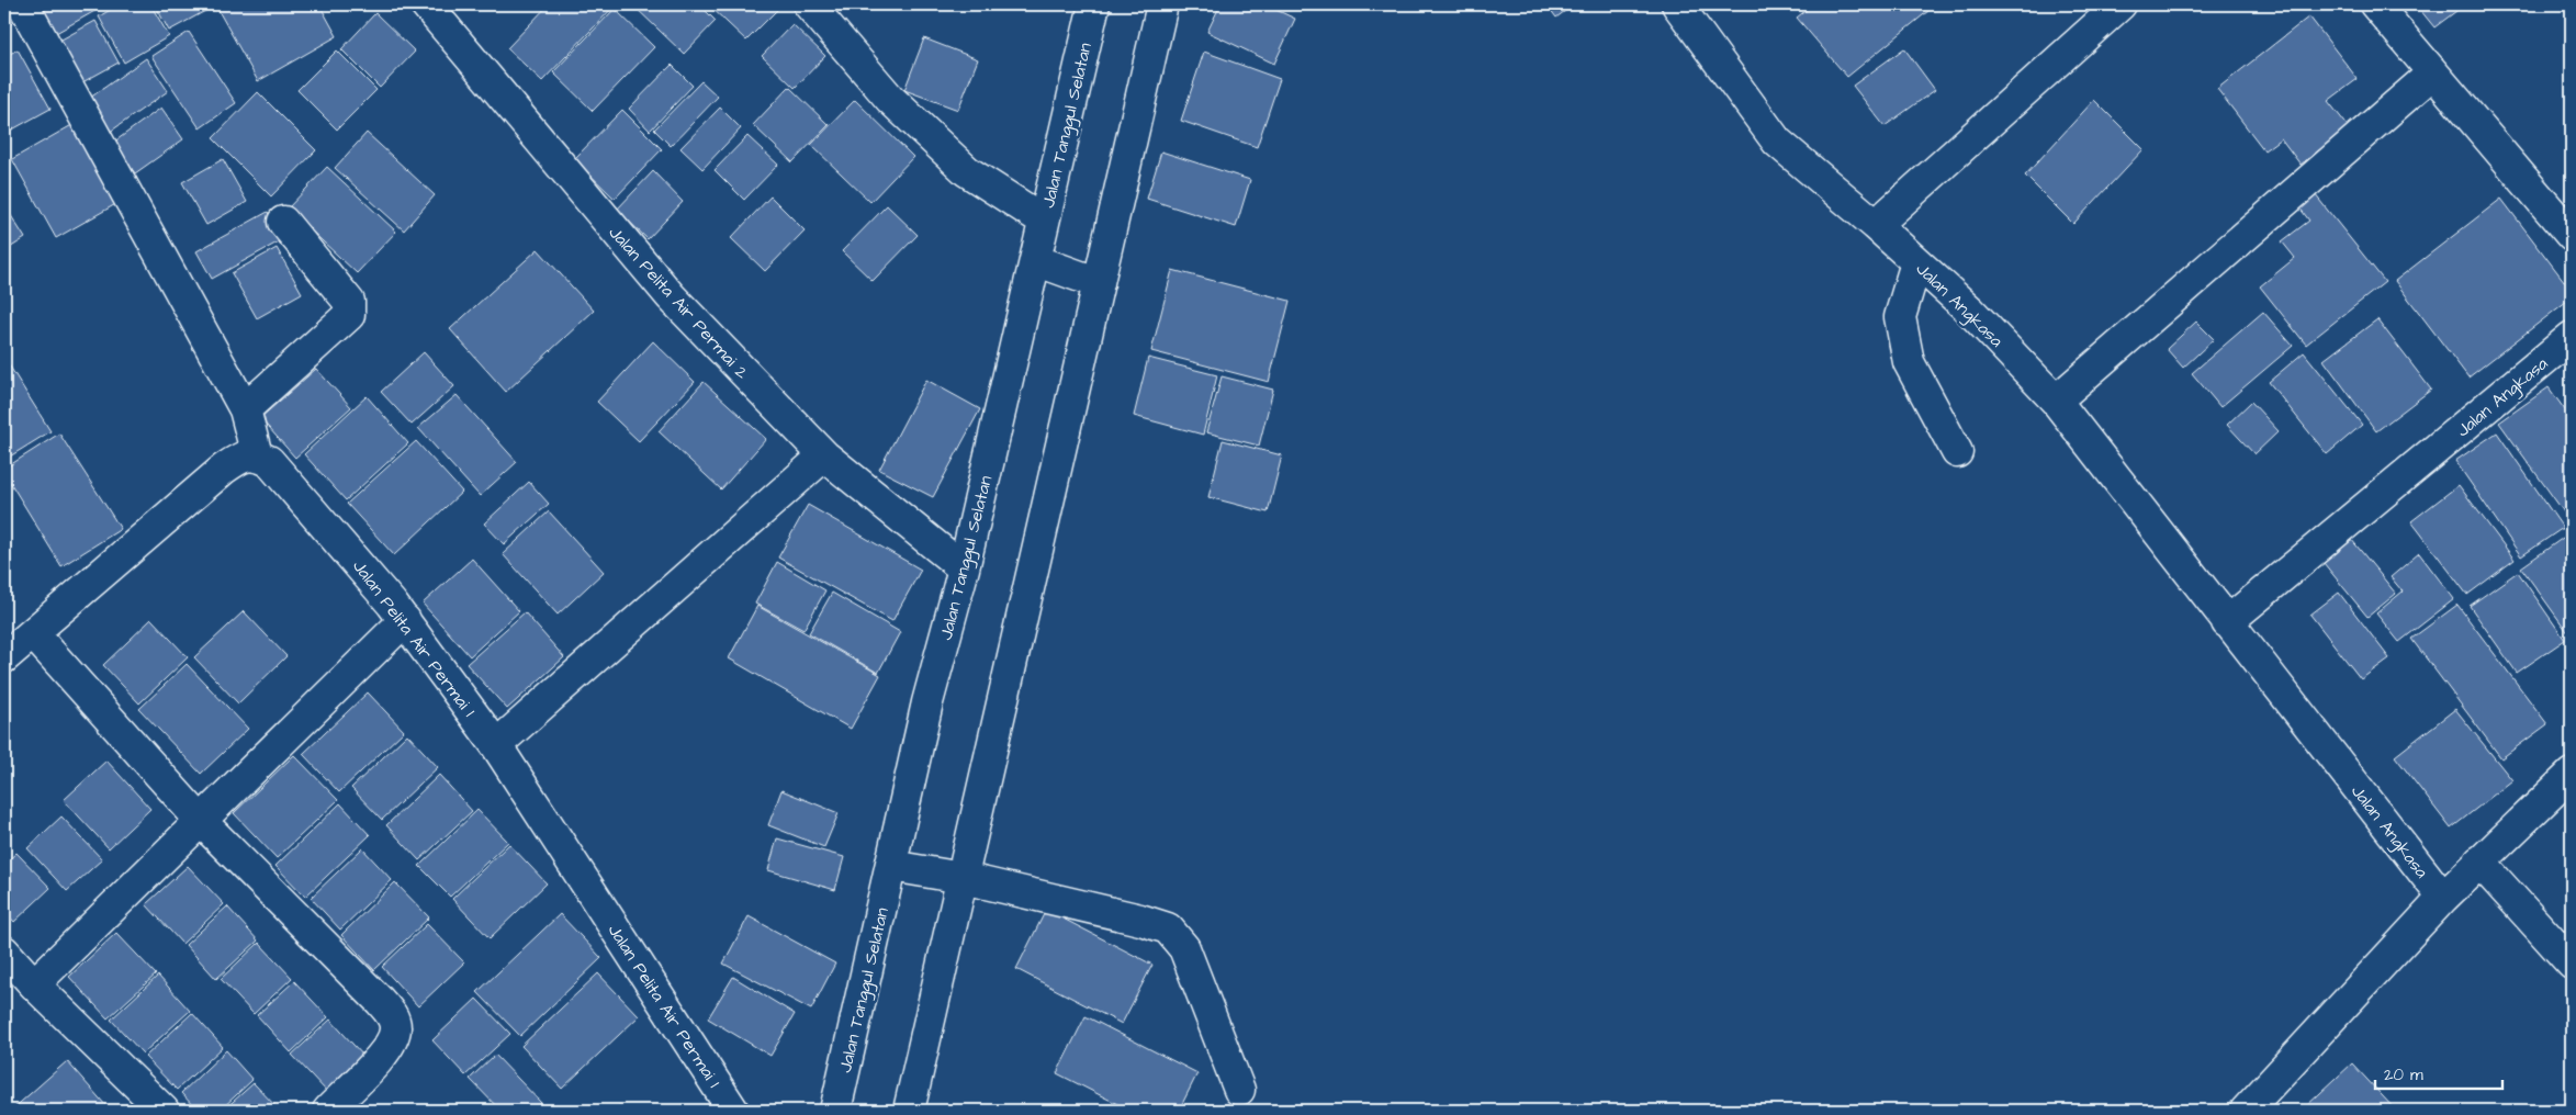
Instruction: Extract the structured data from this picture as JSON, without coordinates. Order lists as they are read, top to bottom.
{
  "streets": {
    "street": [
      "Jalan Tanggul Selatan",
      "Jalan Pelita Air Permai 2",
      "Jalan Angkasa",
      "Jalan Pelita Air Permai 1"
    ]
  },
  "crossings": [
    ["Jalan Tanggul Selatan", "Jalan Pelita Air Permai 2"]
  ],
  "scale_bar": "20 m"
}
